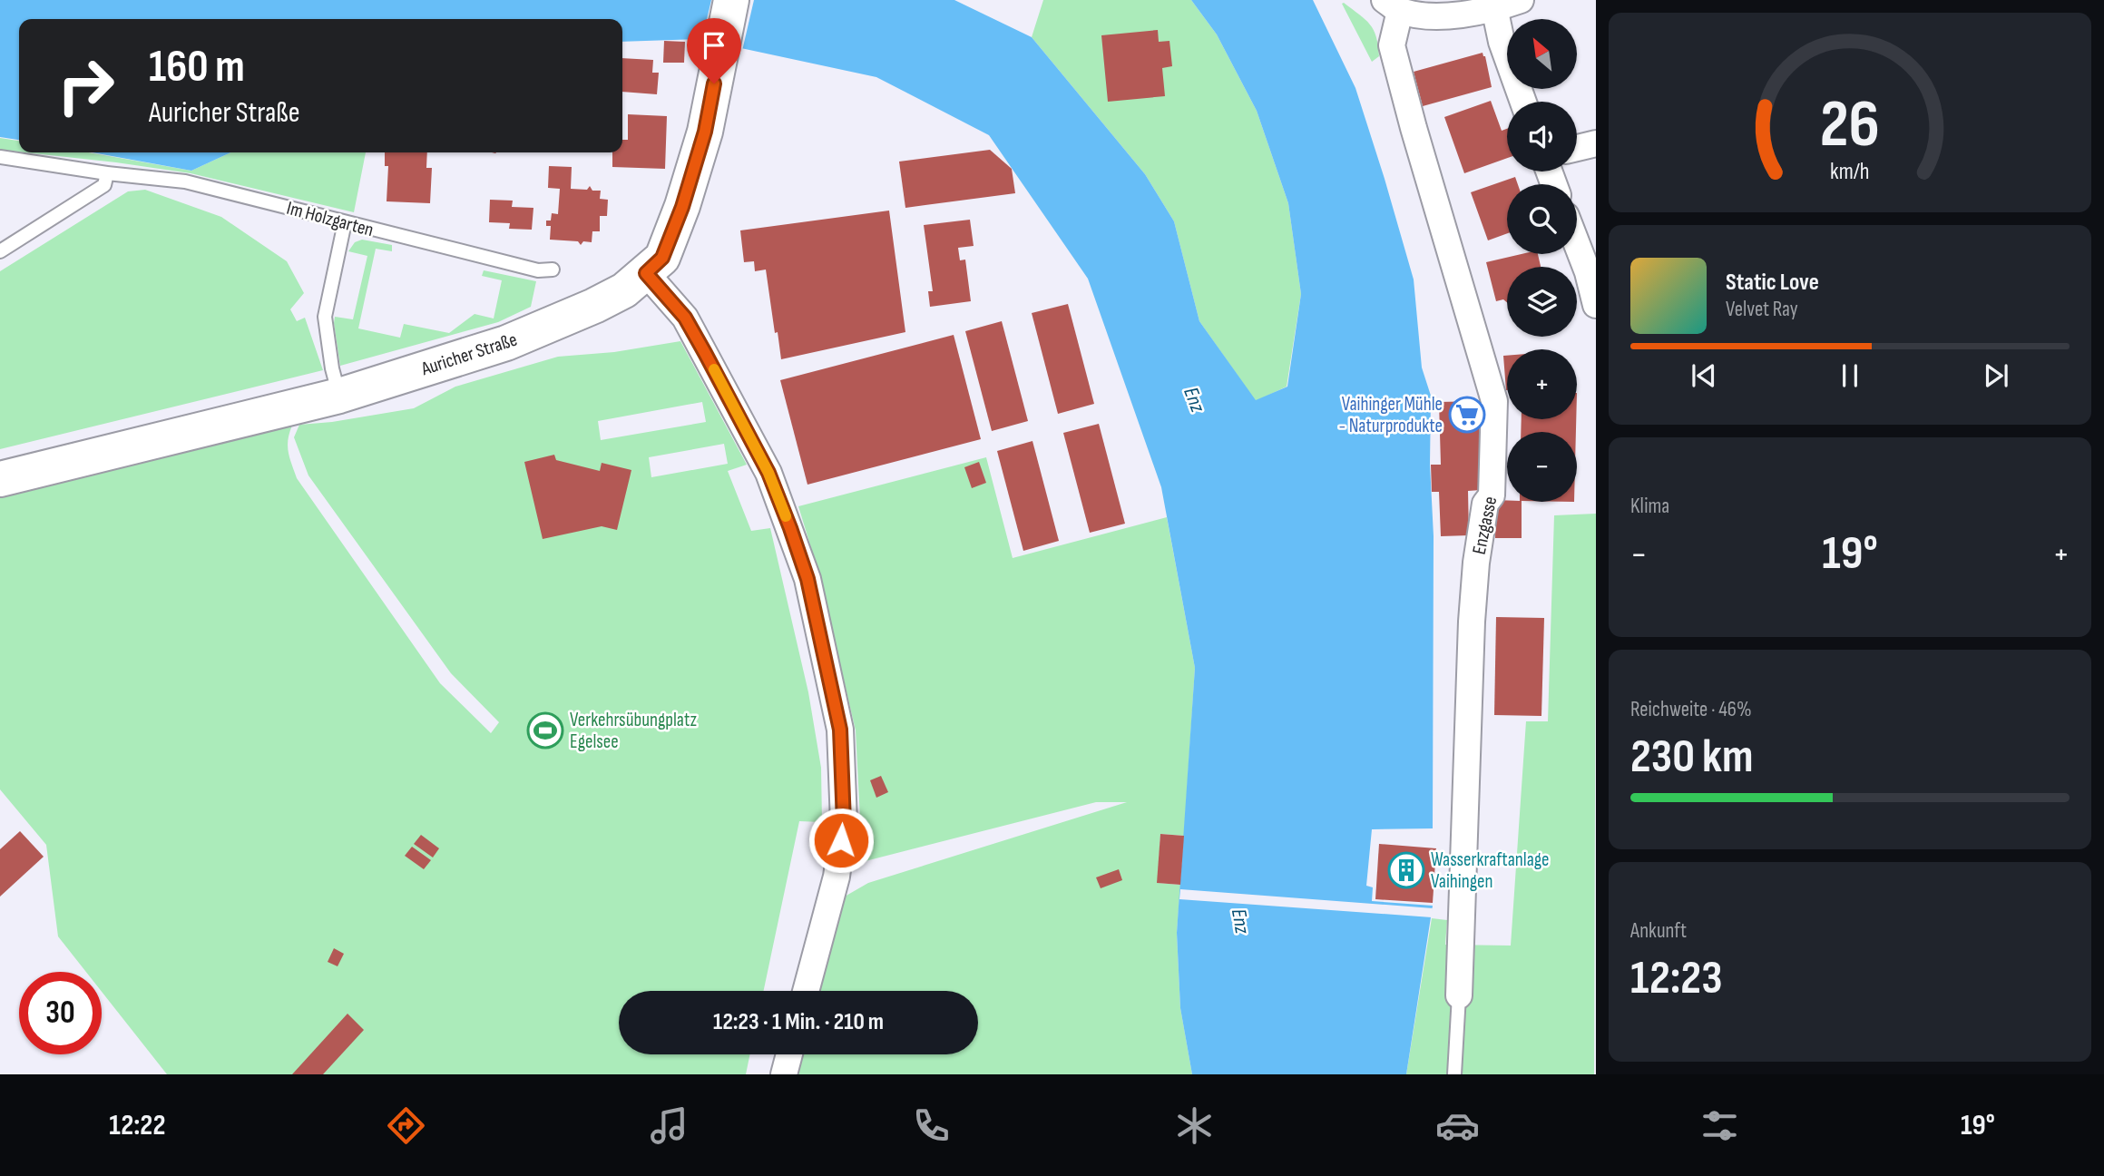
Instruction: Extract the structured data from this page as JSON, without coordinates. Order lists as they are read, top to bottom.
{
  "streets": {
    "street": ["Auricher Straße", "Enzgasse"],
    "lane": ["Im Holzgarten"]
  },
  "water": ["Enz"],
  "places": {
    "supermarket": ["Vaihinger Mühle - Naturprodukte"],
    "sports": ["Verkehrsübungplatz Egelsee"],
    "building": ["Wasserkraftanlage Vaihingen"]
  },
  "north": "top left",
  "page": {
    "map_buttons": ["+", "−"],
    "turn": ["160 m", "Auricher Straße"],
    "song": ["Static Love", "Velvet Ray"],
    "tile": [
      "Klima",
      ["Reichweite · 46%", "230 km"],
      ["Ankunft", "12:23"]
    ],
    "heat": ["−", "19°", "+"],
    "limit": "30",
    "trip": "12:23 · 1 Min. · 210 m",
    "tabs": ["12:22", "19°"],
    "gauge": ["26", "km/h"]
  }
}
